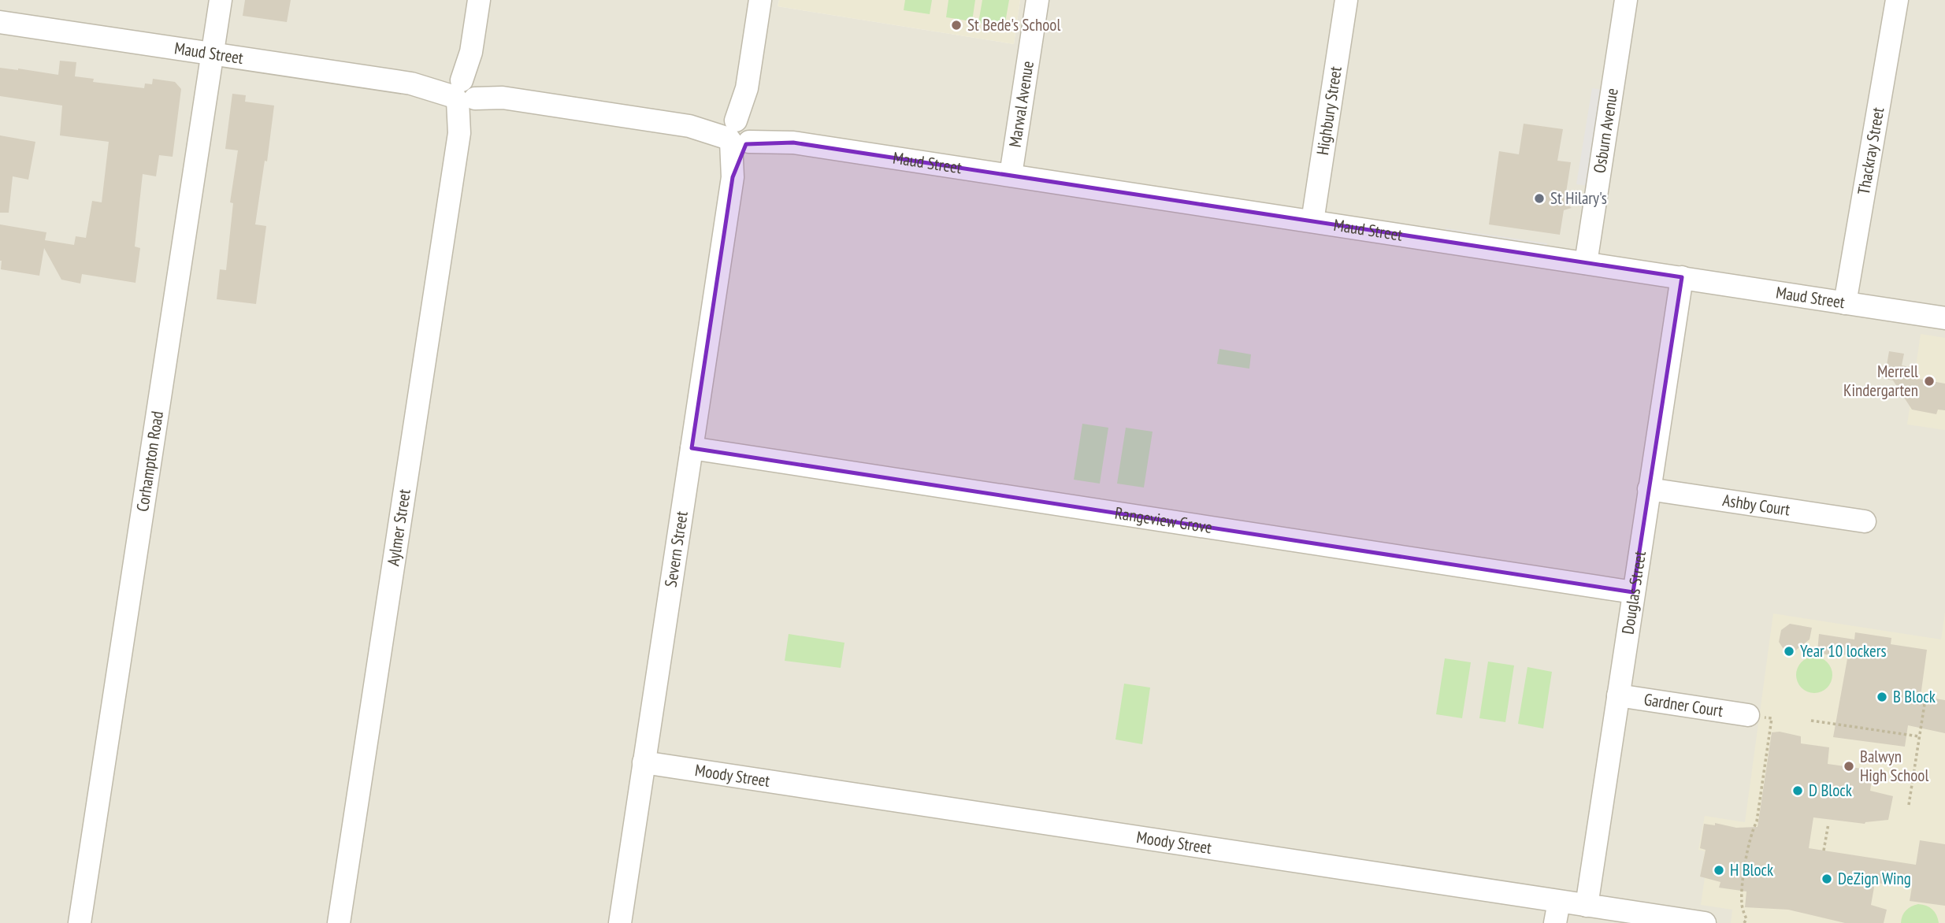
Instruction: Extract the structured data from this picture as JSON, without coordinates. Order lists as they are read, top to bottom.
{
  "streets": {
    "street": [
      "Maud Street",
      "Marwal Avenue",
      "Highbury Street",
      "Osburn Avenue",
      "Thackray Street",
      "Corhampton Road",
      "Ashby Court",
      "Rangeview Grove",
      "Aylmer Street",
      "Severn Street",
      "Douglas Street",
      "Gardner Court",
      "Moody Street"
    ]
  },
  "crossings": [
    ["Maud Street", "Marwal Avenue"],
    ["Maud Street", "Highbury Street"],
    ["Maud Street", "Osburn Avenue"],
    ["Maud Street", "Thackray Street"],
    ["Maud Street", "Corhampton Road"],
    ["Maud Street", "Aylmer Street"],
    ["Maud Street", "Severn Street"],
    ["Maud Street", "Douglas Street"],
    ["Ashby Court", "Douglas Street"],
    ["Rangeview Grove", "Severn Street"],
    ["Rangeview Grove", "Douglas Street"],
    ["Severn Street", "Moody Street"],
    ["Douglas Street", "Gardner Court"],
    ["Douglas Street", "Moody Street"]
  ],
  "places": [
    "St Bede's School",
    "St Hilary's",
    "Merrell Kindergarten",
    "Year 10 lockers",
    "B Block",
    "Balwyn High School",
    "D Block",
    "H Block",
    "DeZign Wing"
  ]
}
